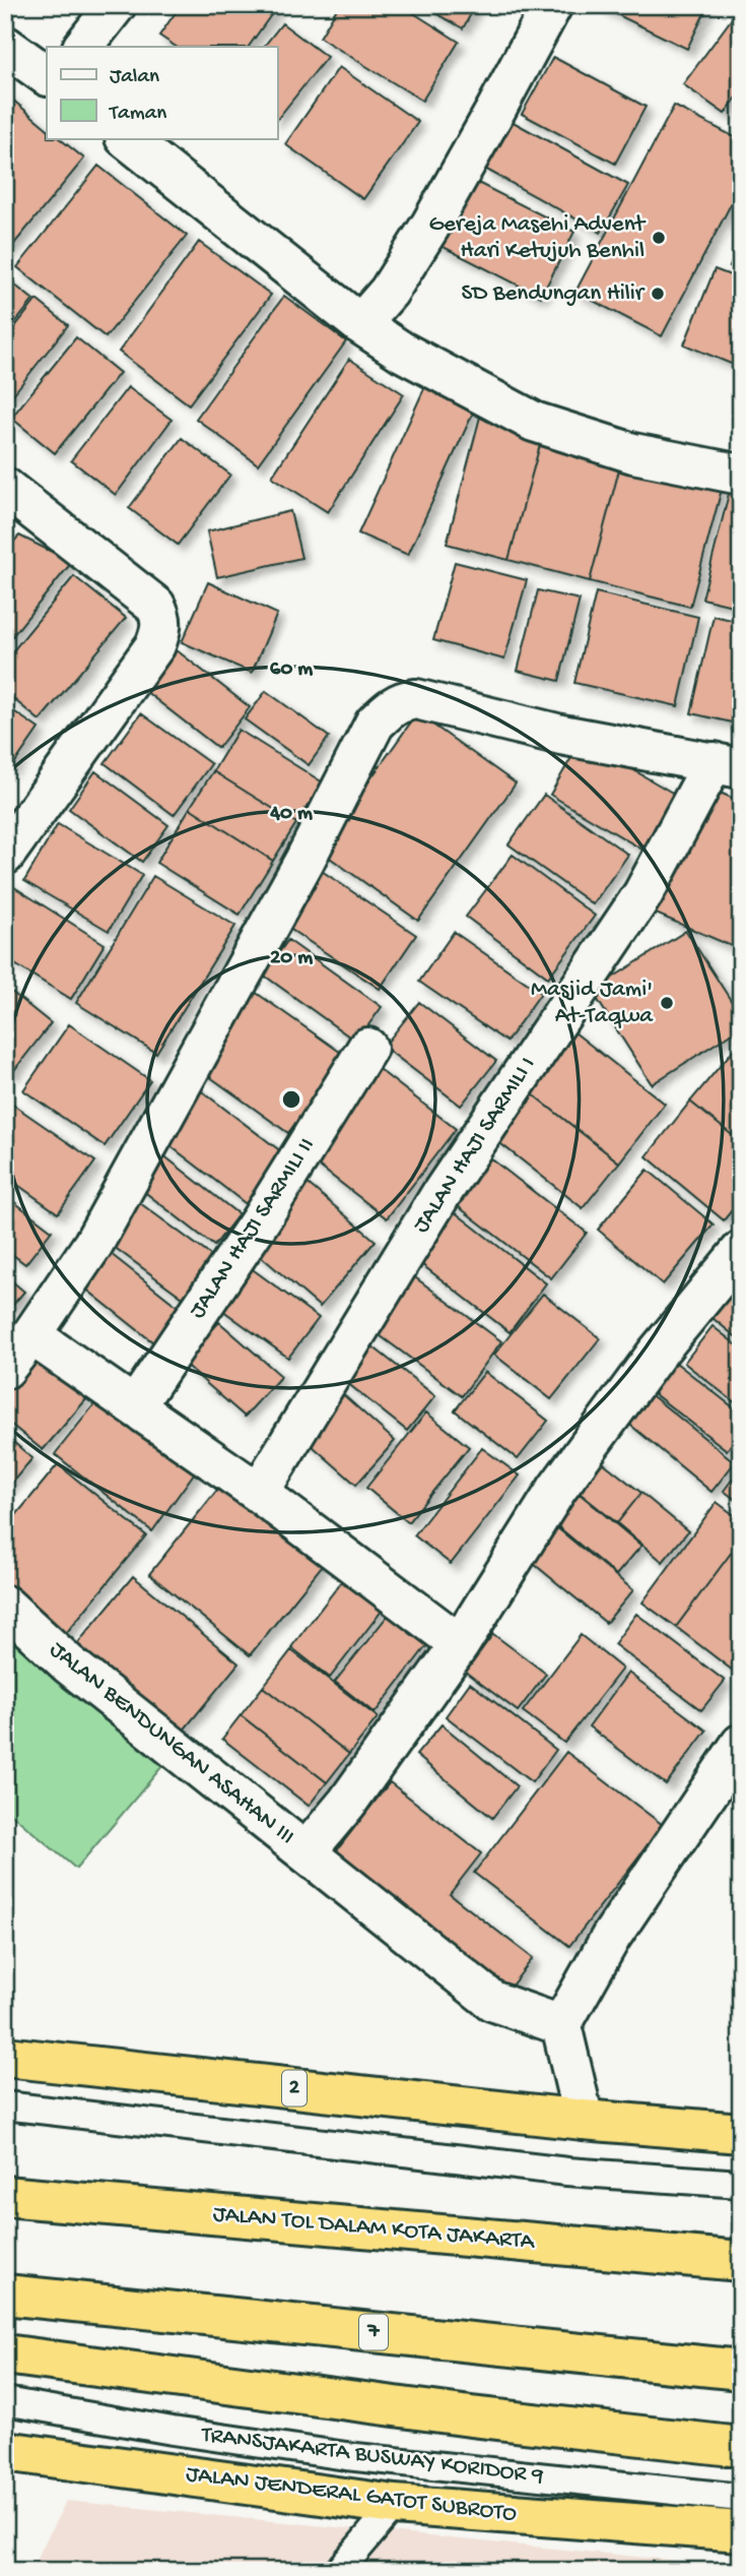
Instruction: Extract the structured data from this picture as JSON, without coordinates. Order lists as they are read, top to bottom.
{
  "streets": {
    "highway": [
      "2",
      "JALAN TOL DALAM KOTA JAKARTA",
      "7",
      "JALAN JENDERAL GATOT SUBROTO"
    ],
    "street": ["JALAN HAJI SARMILI I", "JALAN HAJI SARMILI II", "JALAN BENDUNGAN ASAHAN III"],
    "lane": ["TRANSJAKARTA BUSWAY KORIDOR 9"]
  },
  "places": ["Gereja Masehi Advent Hari Ketujuh Benhil", "SD Bendungan Hilir", "Masjid Jami' At-Taqwa"],
  "legend": ["Jalan", "Taman"],
  "rings": ["60 m", "40 m", "20 m"]
}
